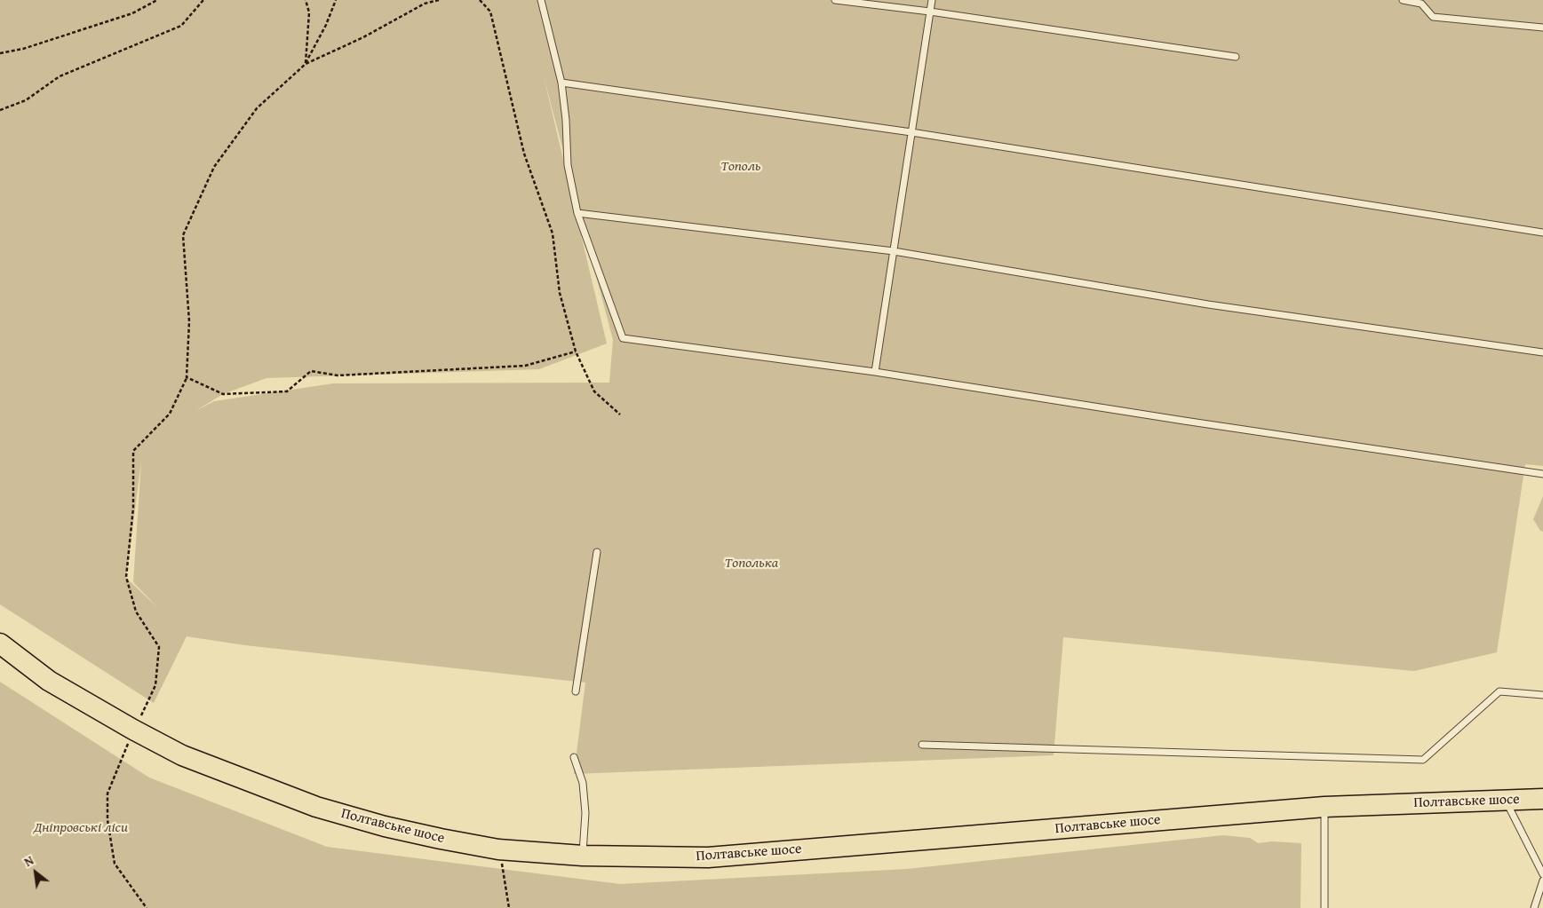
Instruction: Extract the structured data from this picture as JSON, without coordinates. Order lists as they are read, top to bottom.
{
  "streets": {
    "main road": ["Полтавське шосе"]
  },
  "parks": ["Тополь", "Тополька", "Дніпровські ліси"],
  "north": "top left"
}
